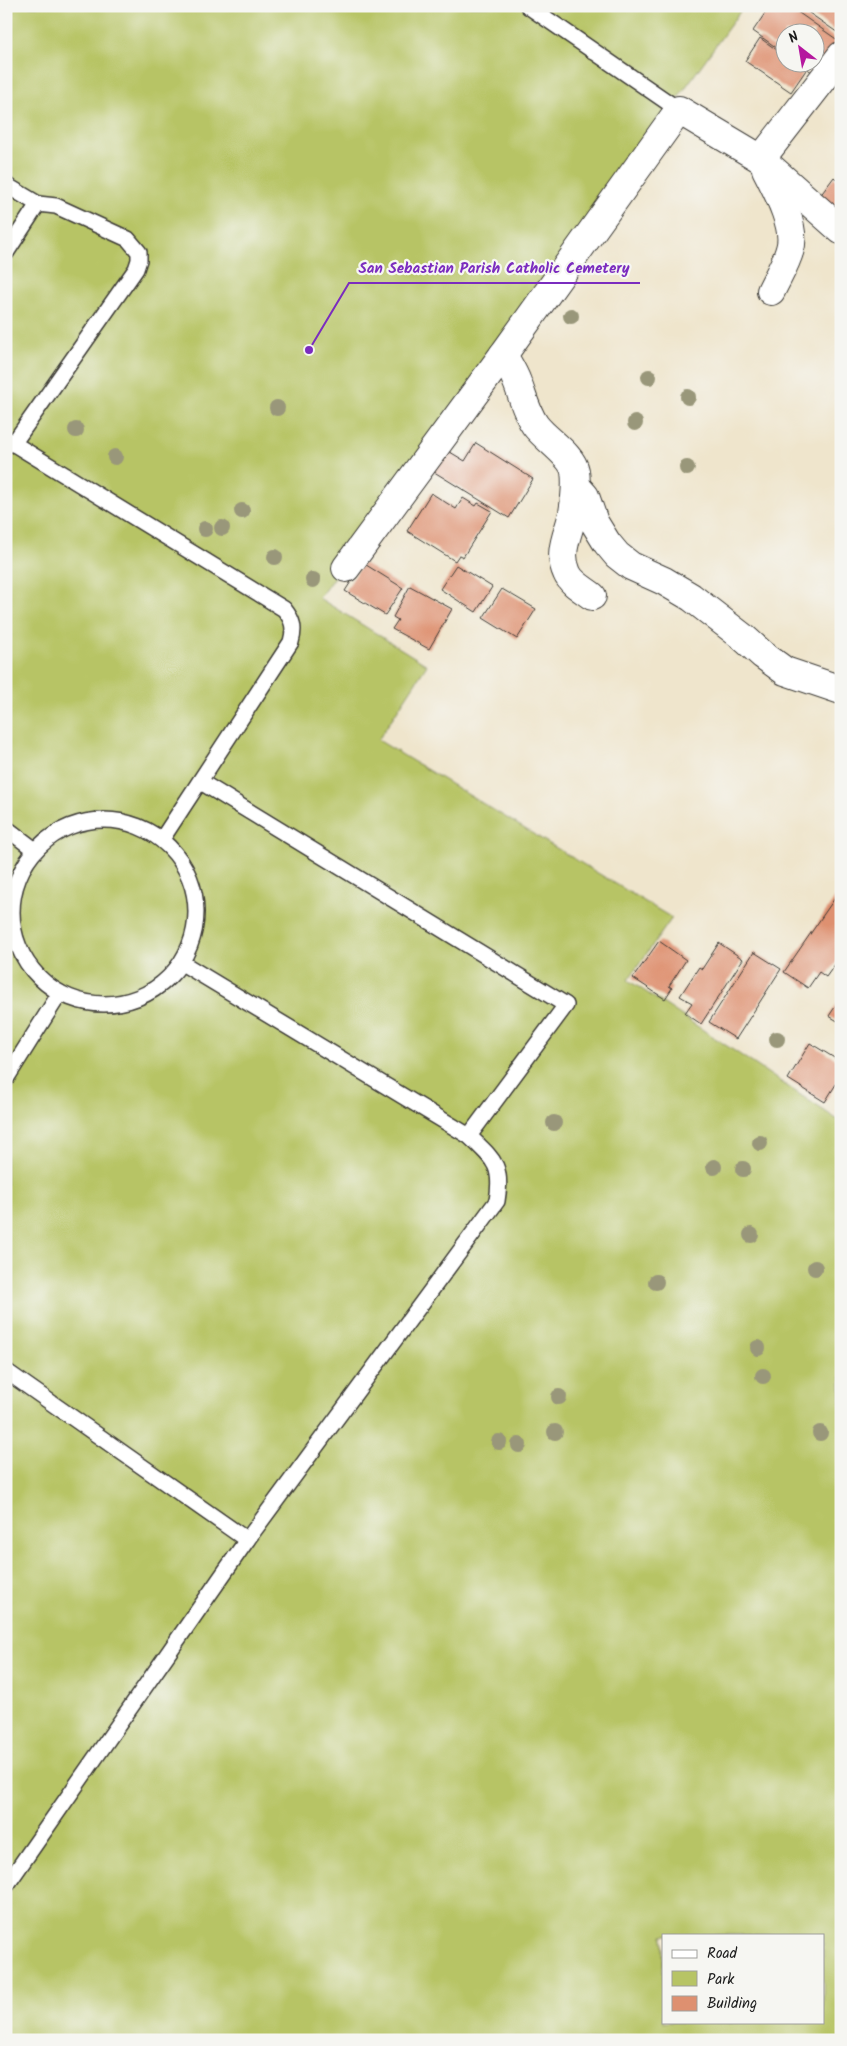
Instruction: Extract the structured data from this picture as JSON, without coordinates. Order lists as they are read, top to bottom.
{
  "places": ["San Sebastian Parish Catholic Cemetery"],
  "legend": ["Road", "Park", "Building"],
  "north": "top left"
}
